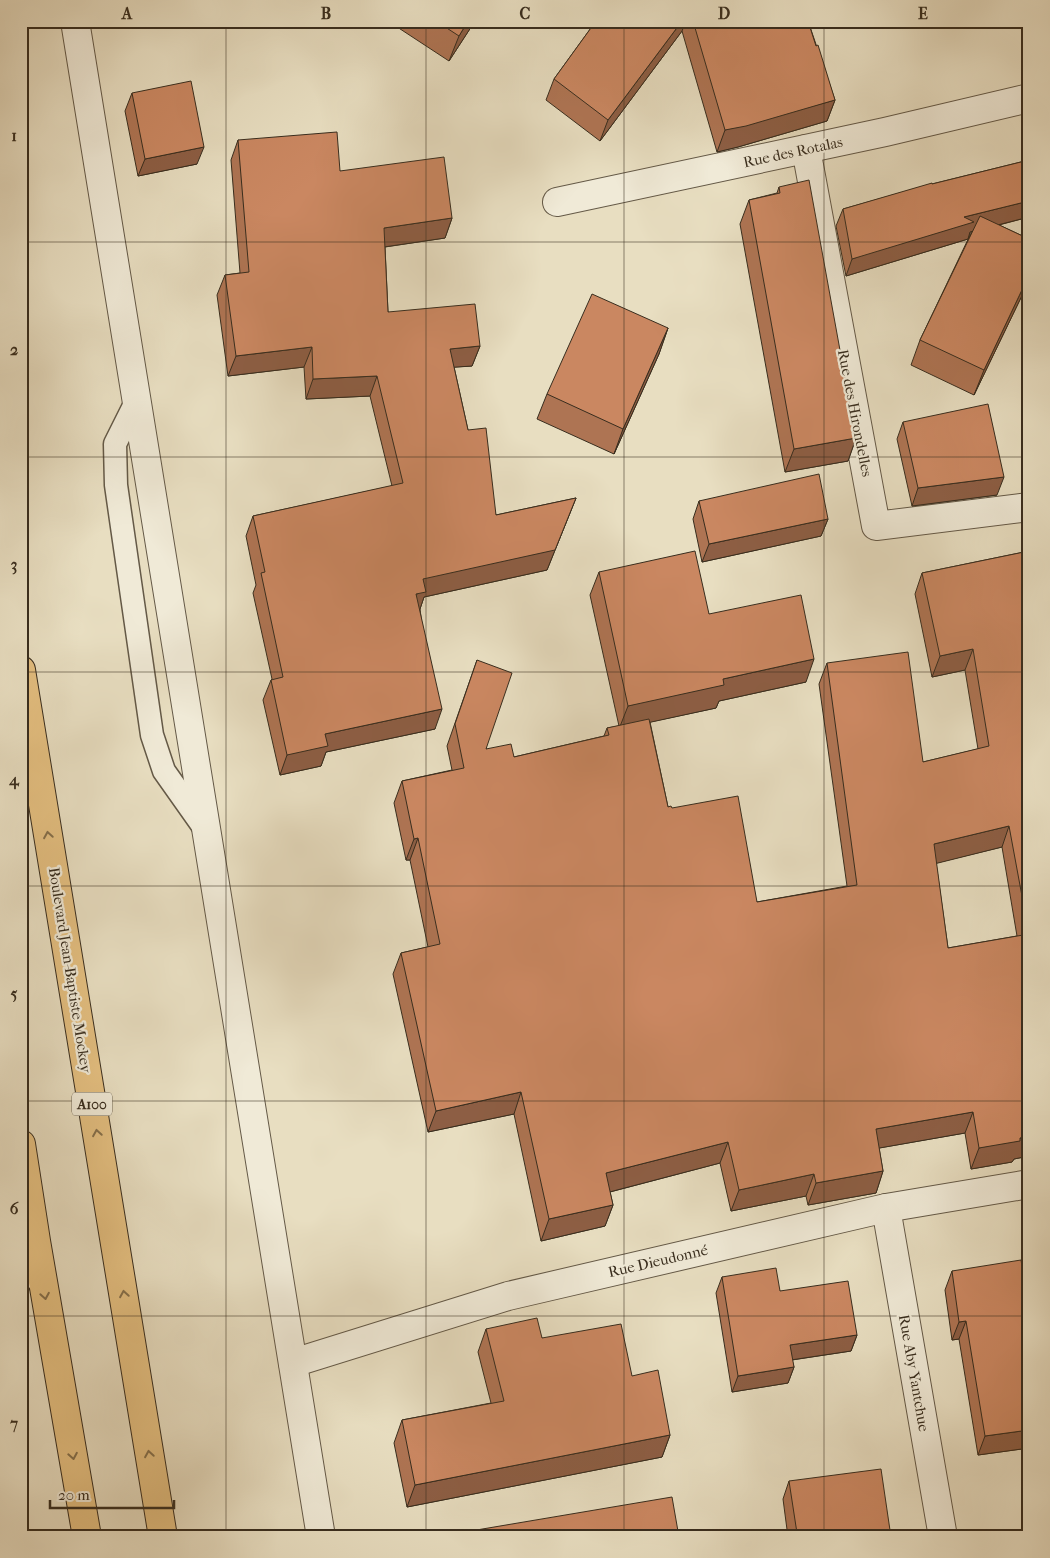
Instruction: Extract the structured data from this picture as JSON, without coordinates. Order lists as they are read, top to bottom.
{
  "streets": {
    "highway": ["Boulevard Jean-Baptiste Mockey", "A100"],
    "street": [
      "Rue des Rotalas",
      "Rue des Hirondelles",
      "Rue Dieudonné",
      "Rue Aby Yantchue"
    ]
  },
  "crossings": [
    ["Rue des Rotalas", "Rue des Hirondelles"],
    ["Rue Dieudonné", "Rue Aby Yantchue"]
  ],
  "scale_bar": "20 m",
  "grid": {
    "columns": [
      "A",
      "B",
      "C",
      "D",
      "E"
    ],
    "rows": [
      "1",
      "2",
      "3",
      "4",
      "5",
      "6",
      "7"
    ]
  }
}
